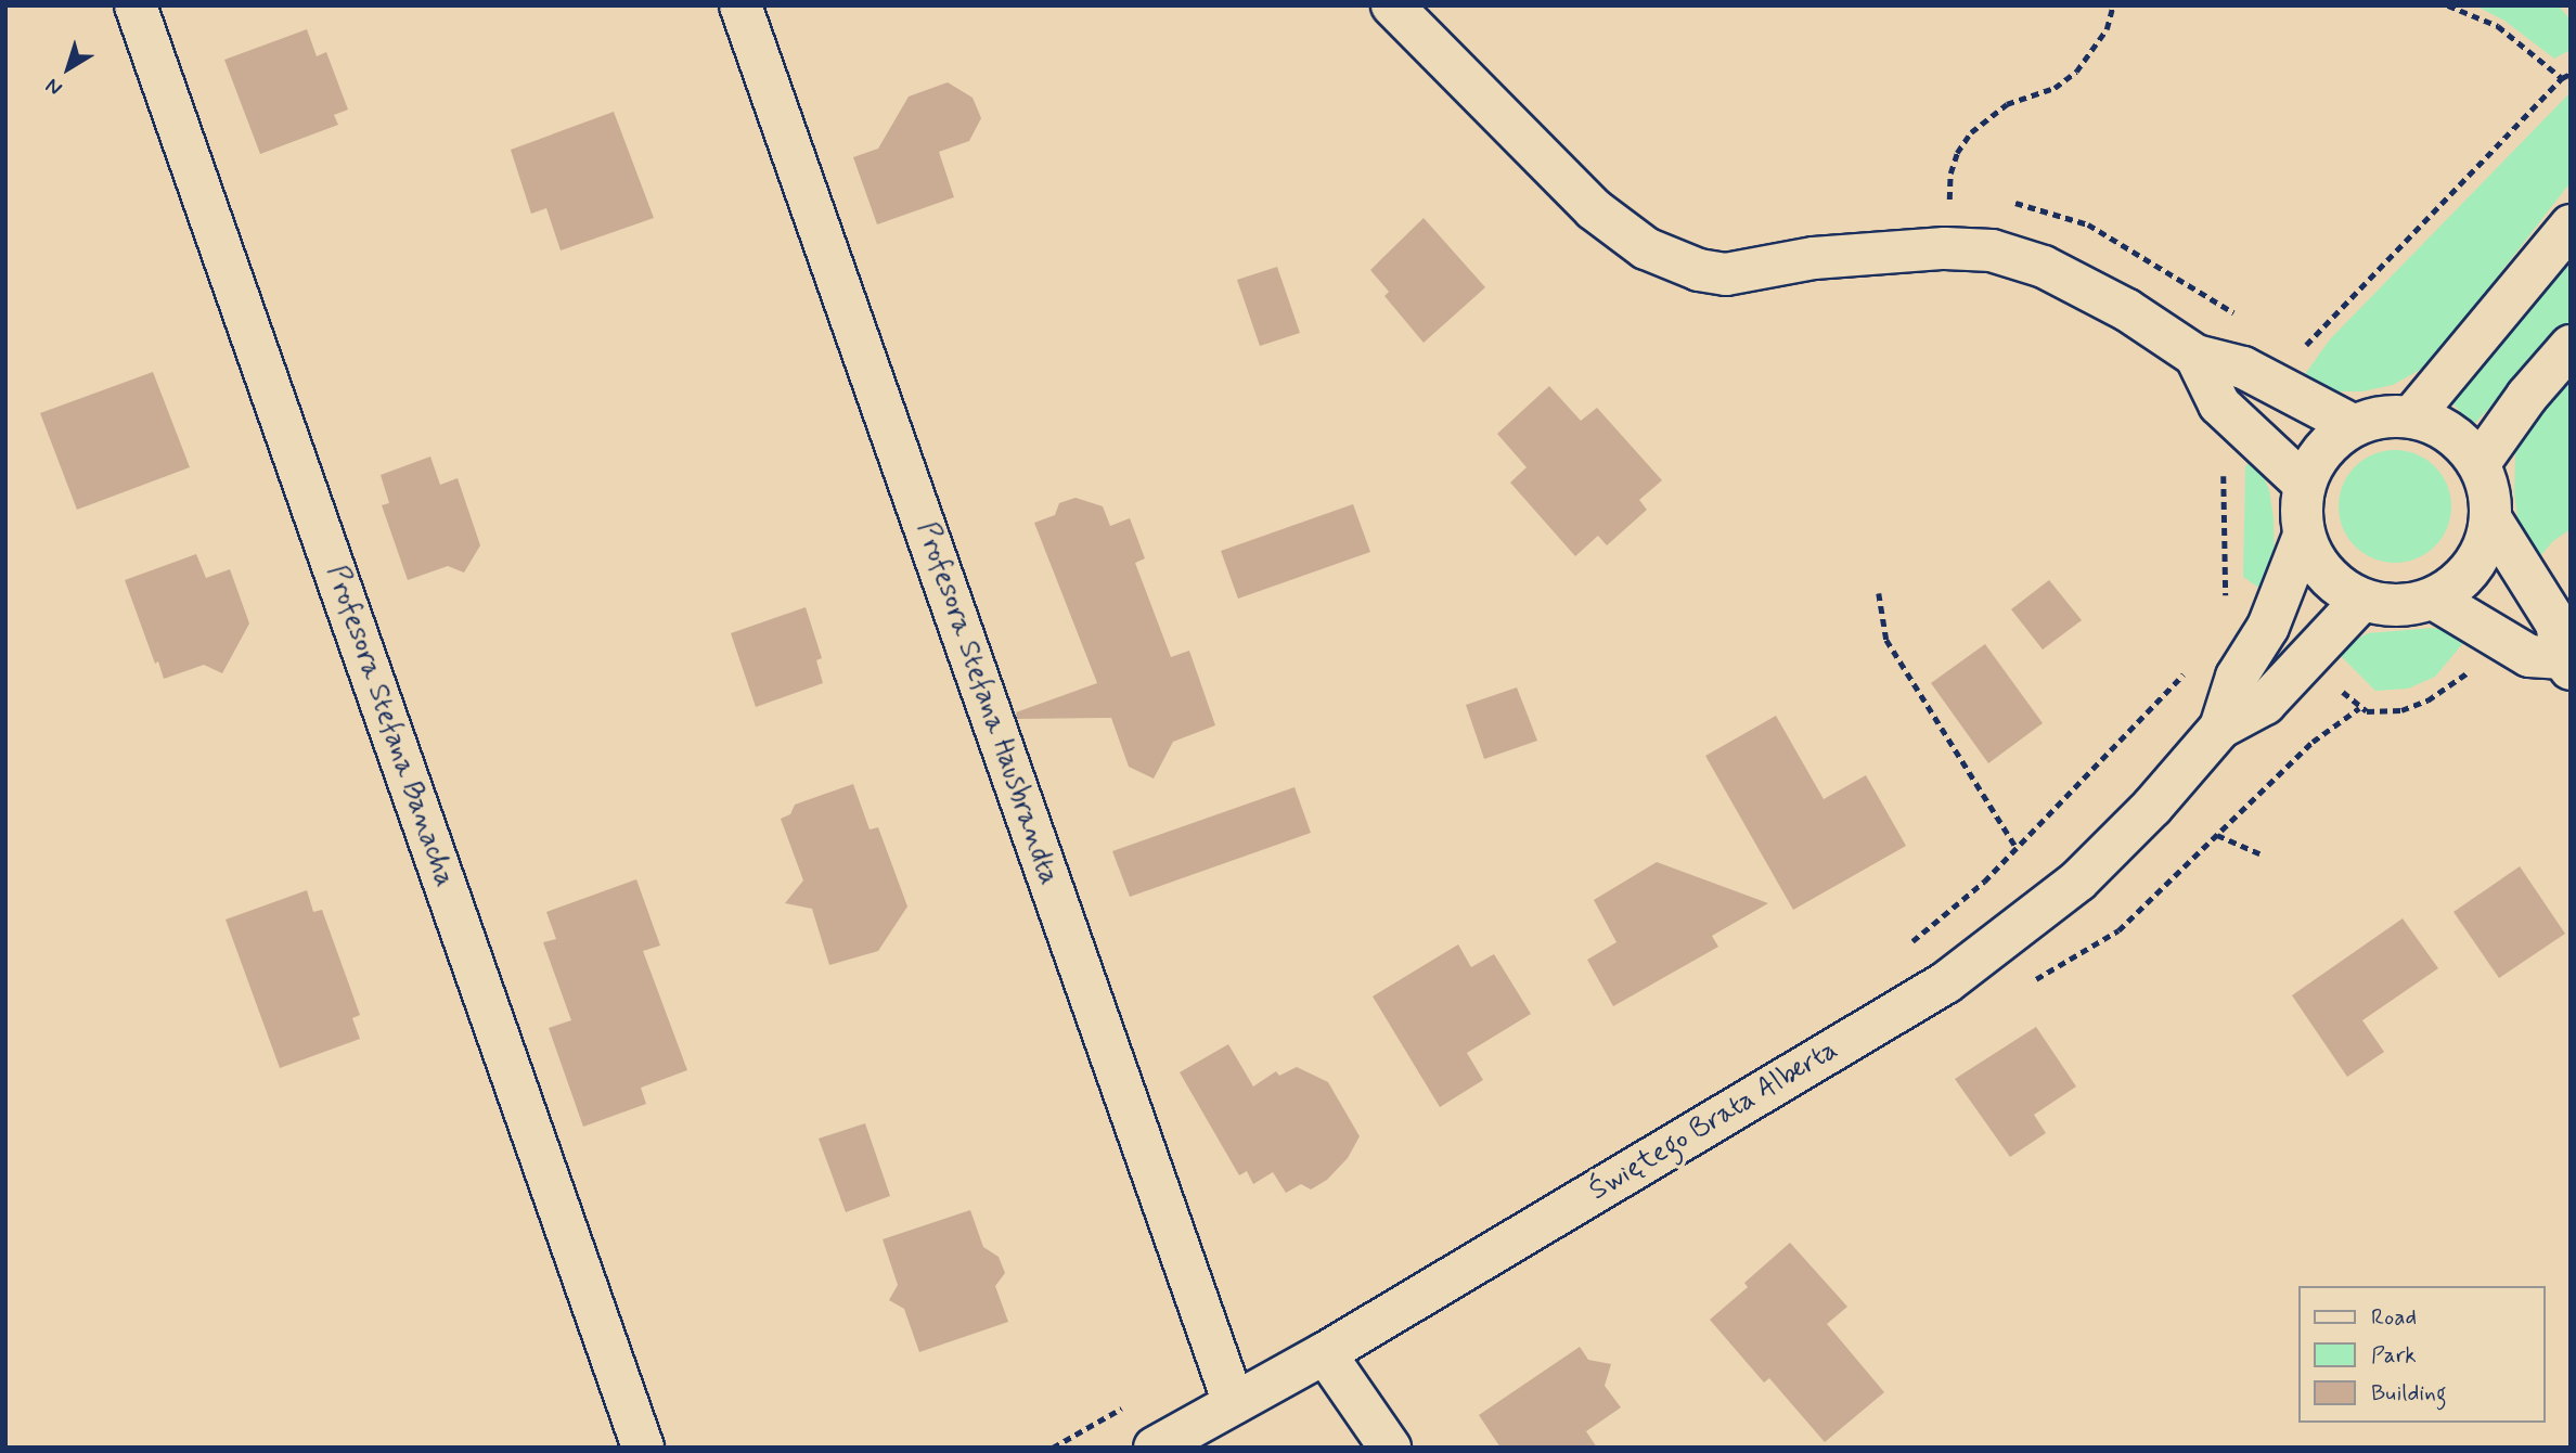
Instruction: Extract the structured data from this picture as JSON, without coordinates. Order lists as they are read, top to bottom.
{
  "streets": {
    "street": ["Profesora Stefana Hausbrandta", "Profesora Stefana Banacha", "Świętego Brata Alberta"]
  },
  "crossings": [
    ["Profesora Stefana Hausbrandta", "Świętego Brata Alberta"]
  ],
  "legend": ["Road", "Park", "Building"],
  "north": "bottom left"
}
